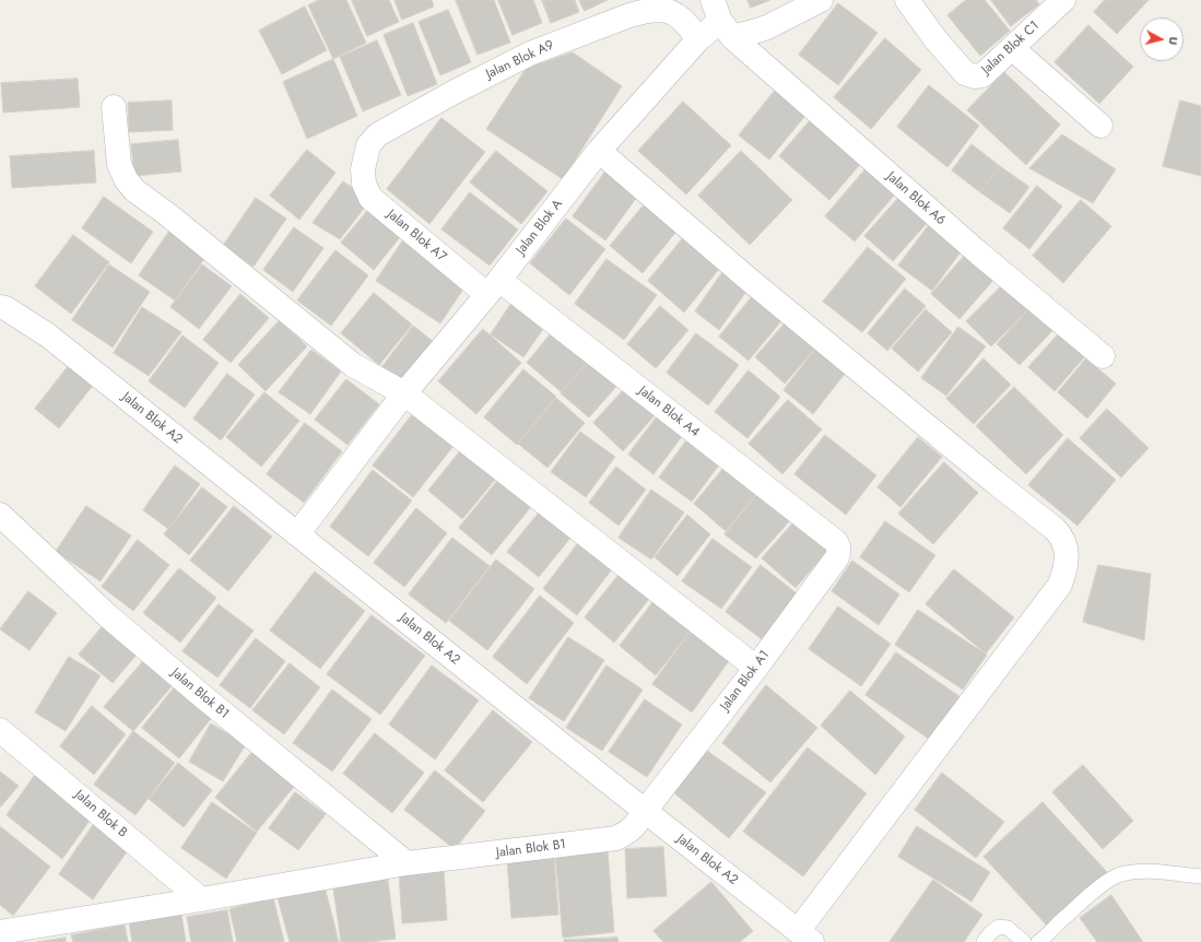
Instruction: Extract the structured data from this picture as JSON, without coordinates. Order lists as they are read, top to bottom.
{
  "streets": {
    "street": [
      "Jalan Blok C1",
      "Jalan Blok A9",
      "Jalan Blok A6",
      "Jalan Blok A",
      "Jalan Blok A7",
      "Jalan Blok A4",
      "Jalan Blok A2",
      "Jalan Blok A1",
      "Jalan Blok B1",
      "Jalan Blok B"
    ]
  },
  "crossings": [
    ["Jalan Blok A9", "Jalan Blok A"],
    ["Jalan Blok A9", "Jalan Blok A7"],
    ["Jalan Blok A6", "Jalan Blok A"],
    ["Jalan Blok A", "Jalan Blok A7"],
    ["Jalan Blok A", "Jalan Blok A4"],
    ["Jalan Blok A", "Jalan Blok A2"],
    ["Jalan Blok A7", "Jalan Blok A4"],
    ["Jalan Blok A4", "Jalan Blok A1"],
    ["Jalan Blok A2", "Jalan Blok A1"],
    ["Jalan Blok A2", "Jalan Blok B1"],
    ["Jalan Blok A1", "Jalan Blok B1"],
    ["Jalan Blok B1", "Jalan Blok B"]
  ],
  "north": "right"
}
